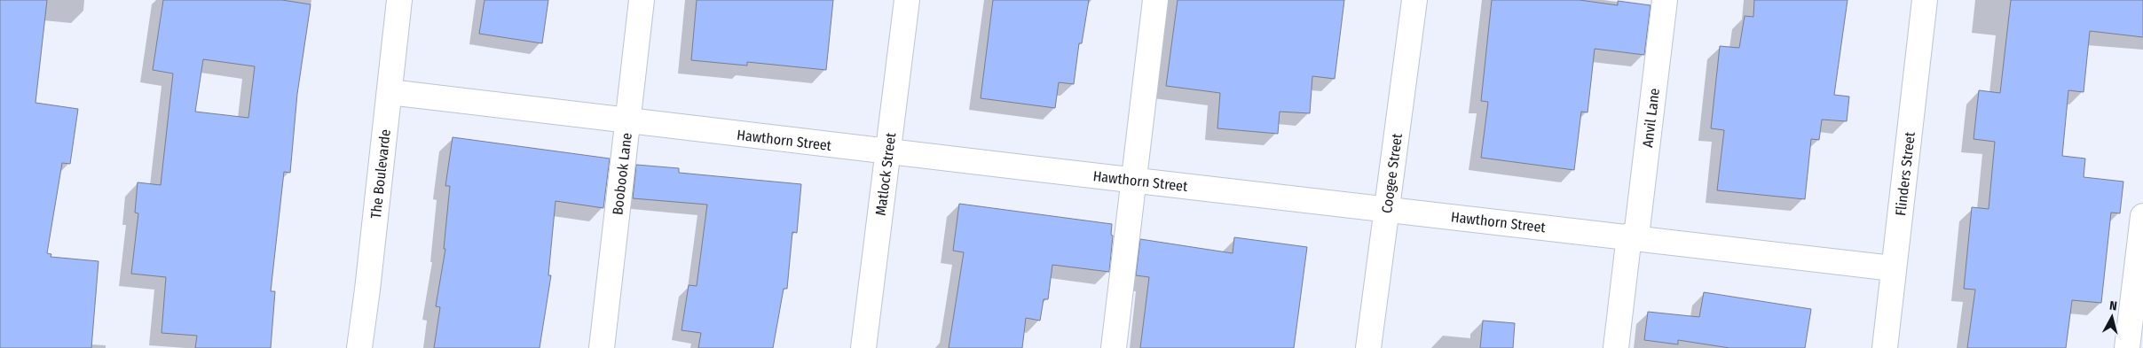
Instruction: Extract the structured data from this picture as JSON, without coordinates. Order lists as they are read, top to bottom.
{
  "streets": {
    "street": [
      "Anvil Lane",
      "Hawthorn Street",
      "Boobook Lane",
      "Coogee Street",
      "Flinders Street",
      "The Boulevarde",
      "Matlock Street"
    ]
  },
  "crossings": [
    ["Anvil Lane", "Hawthorn Street"],
    ["Hawthorn Street", "Boobook Lane"],
    ["Hawthorn Street", "Coogee Street"],
    ["Hawthorn Street", "Flinders Street"],
    ["Hawthorn Street", "The Boulevarde"],
    ["Hawthorn Street", "Matlock Street"]
  ],
  "north": "top"
}
